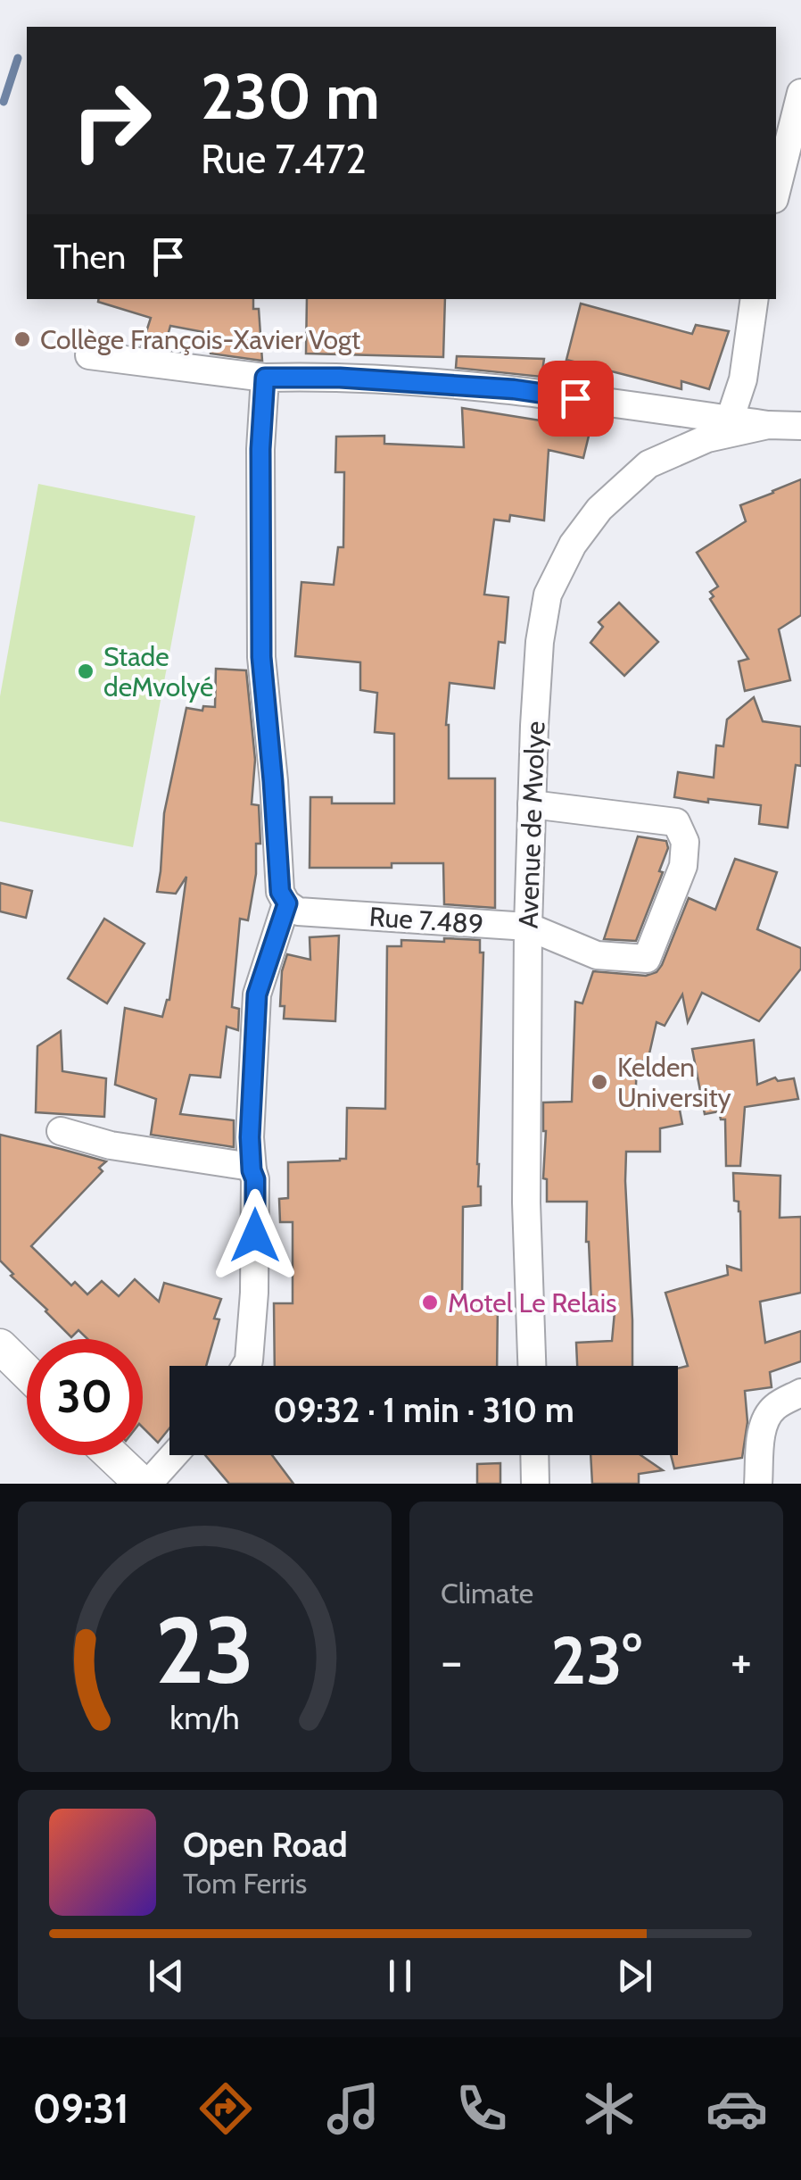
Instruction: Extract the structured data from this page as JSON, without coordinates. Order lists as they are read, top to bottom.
{
  "streets": {
    "street": ["Avenue de Mvolye", "Rue 7.489"]
  },
  "crossings": [
    ["Avenue de Mvolye", "Rue 7.489"]
  ],
  "places": [
    "Collège François-Xavier Vogt",
    "Stade deMvolyé",
    "Kelden University",
    "Motel Le Relais"
  ],
  "page": {
    "turn": ["230 m", "Rue 7.472"],
    "then": "Then",
    "limit": "30",
    "trip": "09:32 · 1 min · 310 m",
    "tile": "Climate",
    "heat": ["−", "23°", "+"],
    "song": ["Open Road", "Tom Ferris"],
    "tabs": "09:31",
    "gauge": ["23", "km/h"]
  }
}
